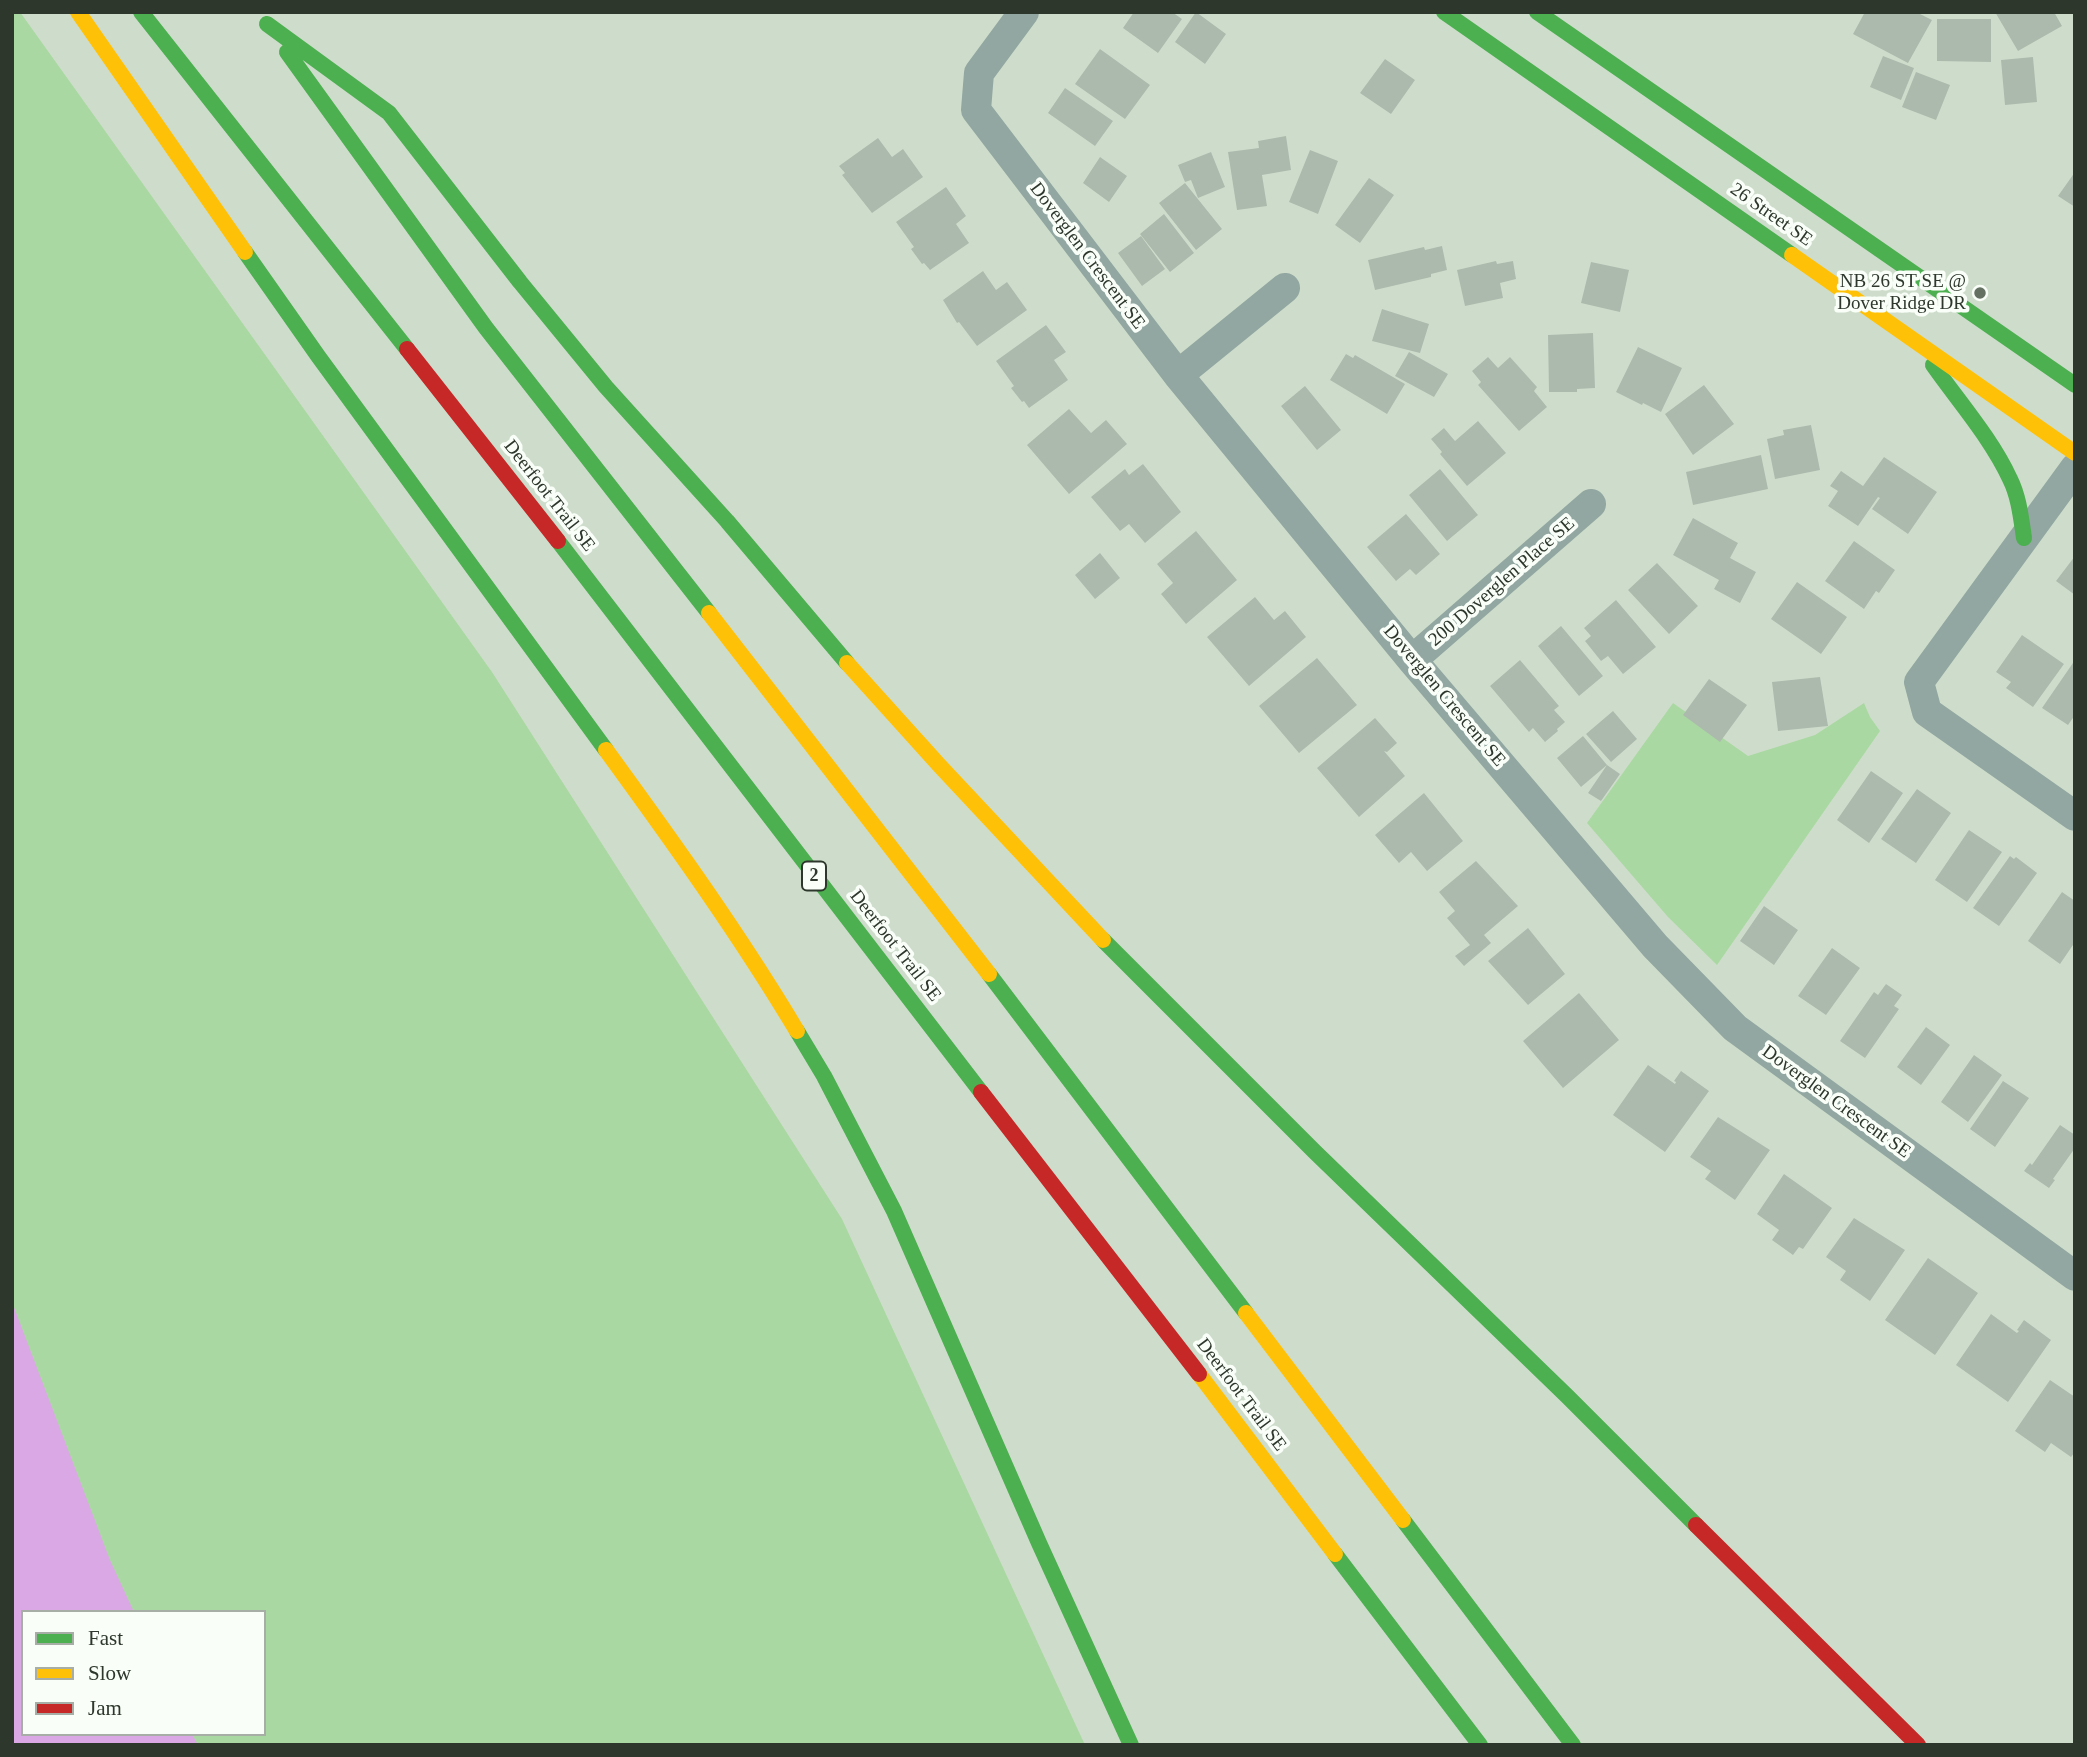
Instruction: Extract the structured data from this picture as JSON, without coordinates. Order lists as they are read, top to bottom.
{
  "streets": {
    "main road": ["26 Street SE", "Deerfoot Trail SE", "2"],
    "street": ["Doverglen Crescent SE", "200 Doverglen Place SE"]
  },
  "crossings": [
    ["Doverglen Crescent SE", "200 Doverglen Place SE"]
  ],
  "places": ["NB 26 ST SE @ Dover Ridge DR"],
  "legend": ["Fast", "Slow", "Jam"]
}
